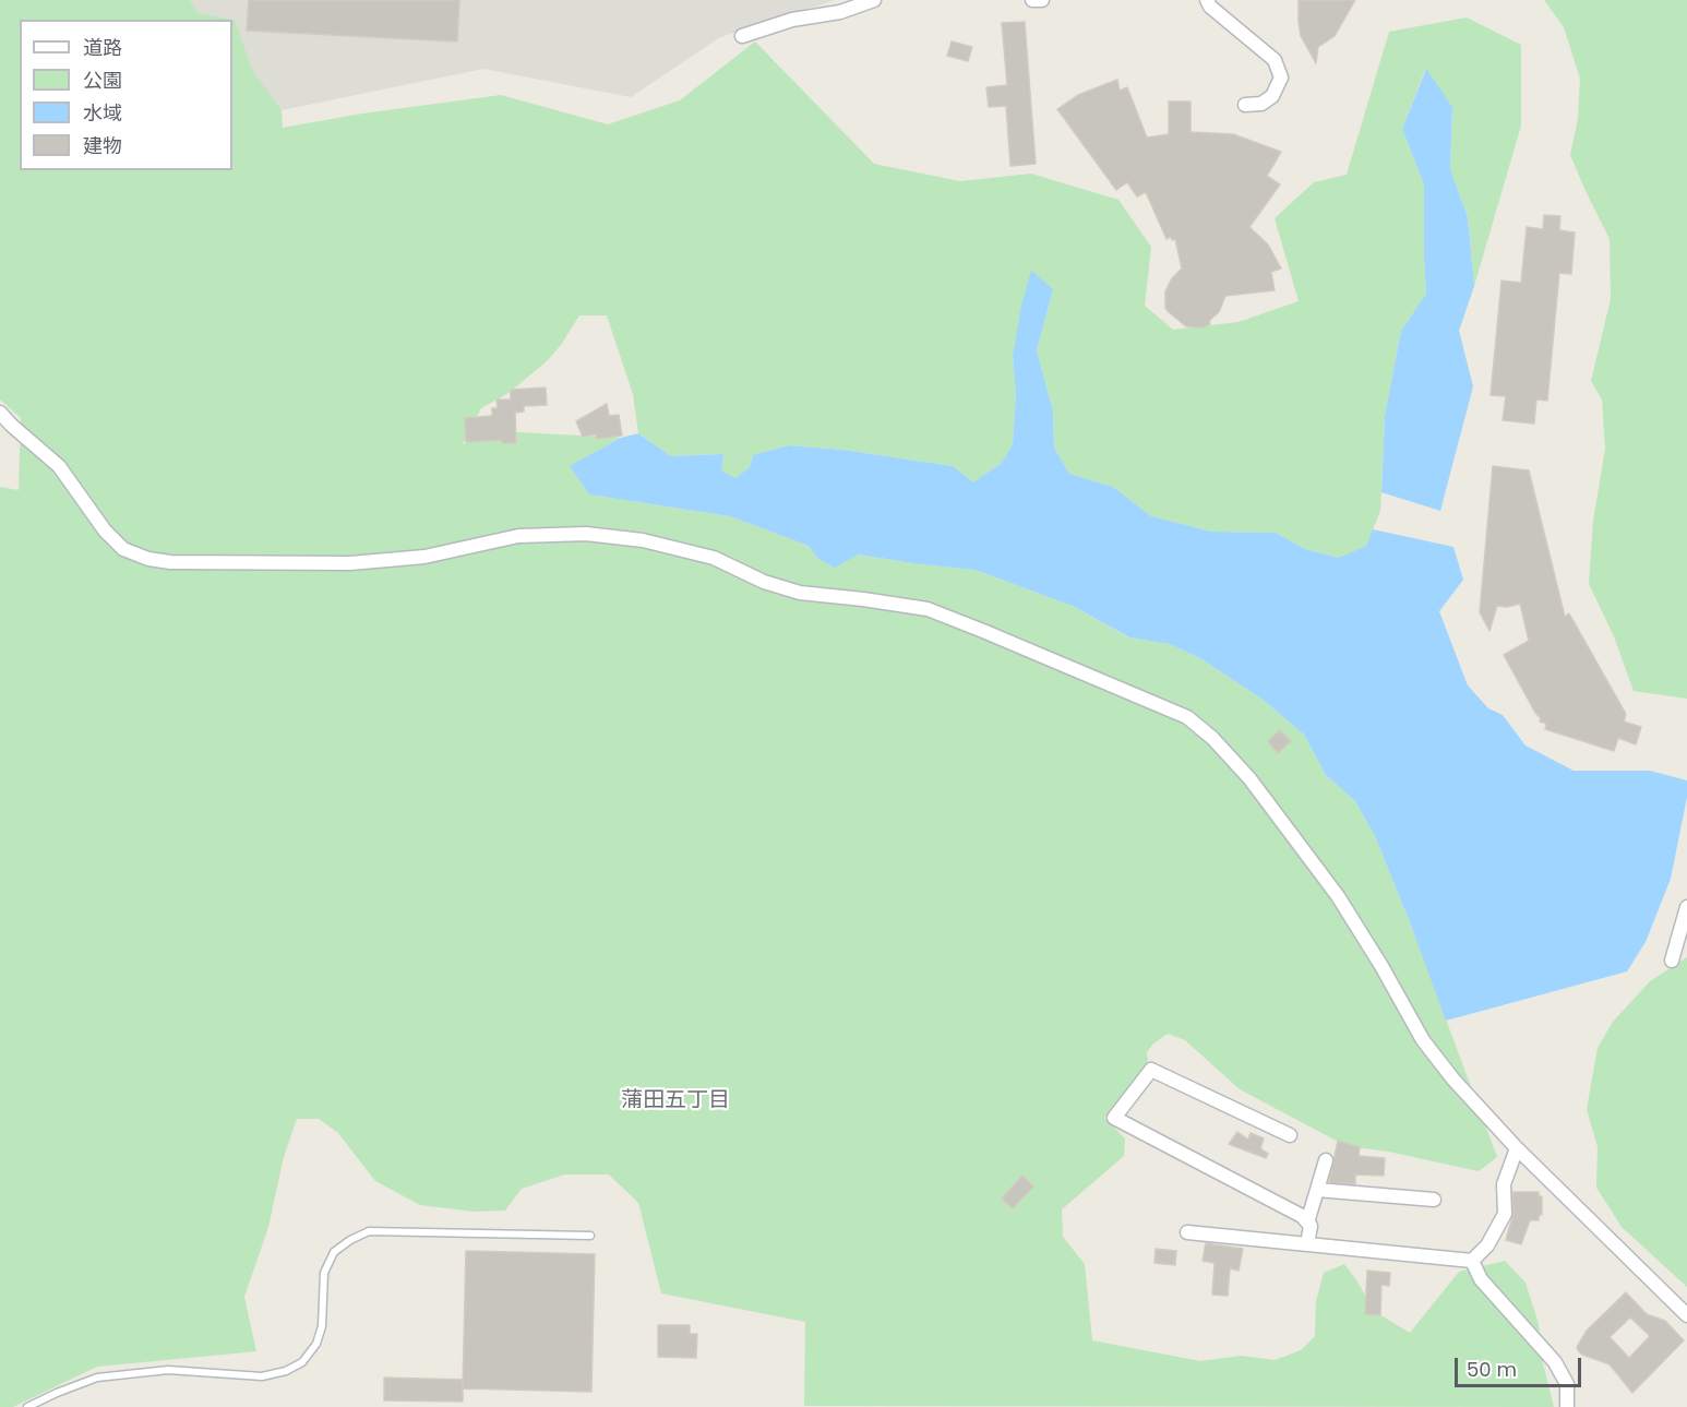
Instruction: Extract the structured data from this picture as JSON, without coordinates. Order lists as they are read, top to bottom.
{
  "districts": ["蒲田五丁目"],
  "legend": [
    "道路",
    "公園",
    "水域",
    "建物"
  ],
  "scale_bar": "50 m"
}
